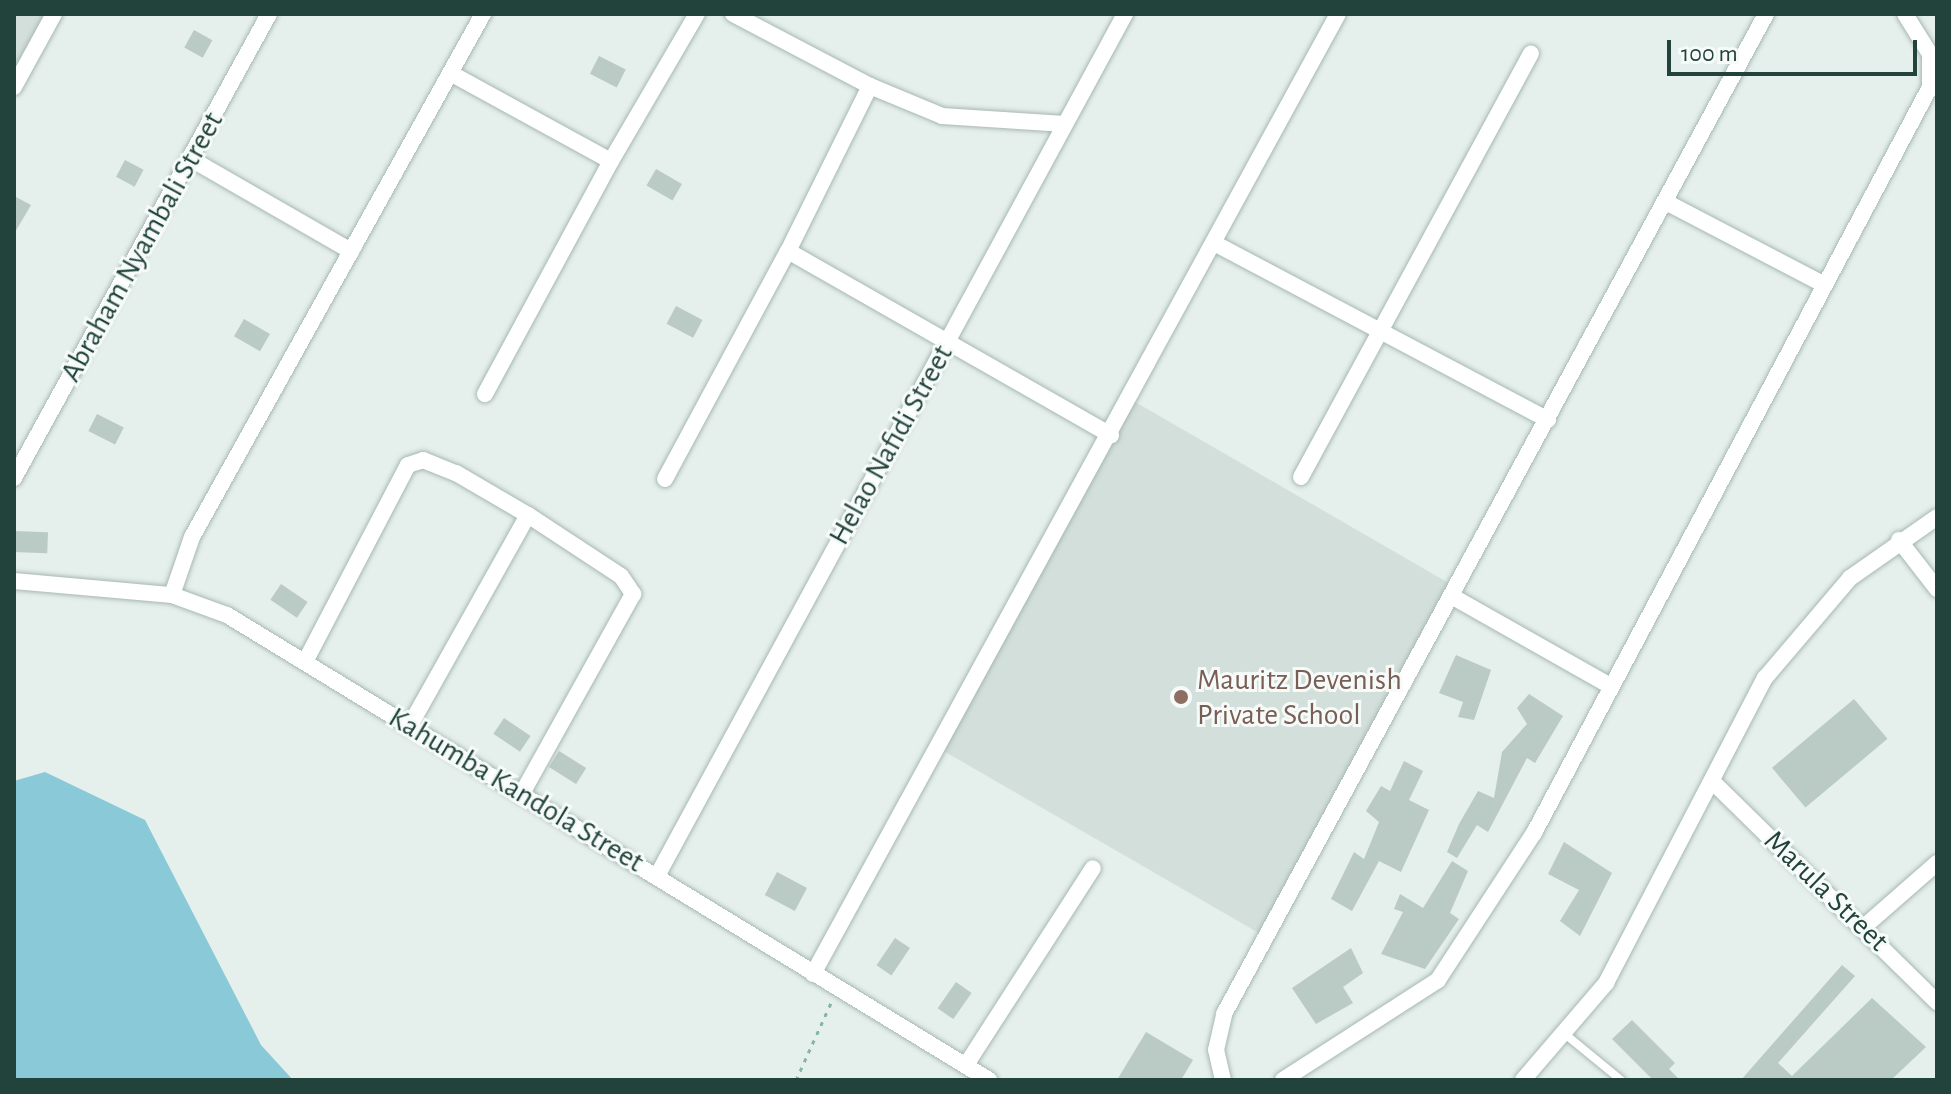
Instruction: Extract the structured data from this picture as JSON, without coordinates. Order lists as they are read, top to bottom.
{
  "streets": {
    "street": [
      "Abraham Nyambali Street",
      "Helao Nafidi Street",
      "Kahumba Kandola Street",
      "Marula Street"
    ]
  },
  "crossings": [
    ["Helao Nafidi Street", "Kahumba Kandola Street"]
  ],
  "places": ["Mauritz Devenish Private School"],
  "scale_bar": "100 m"
}
